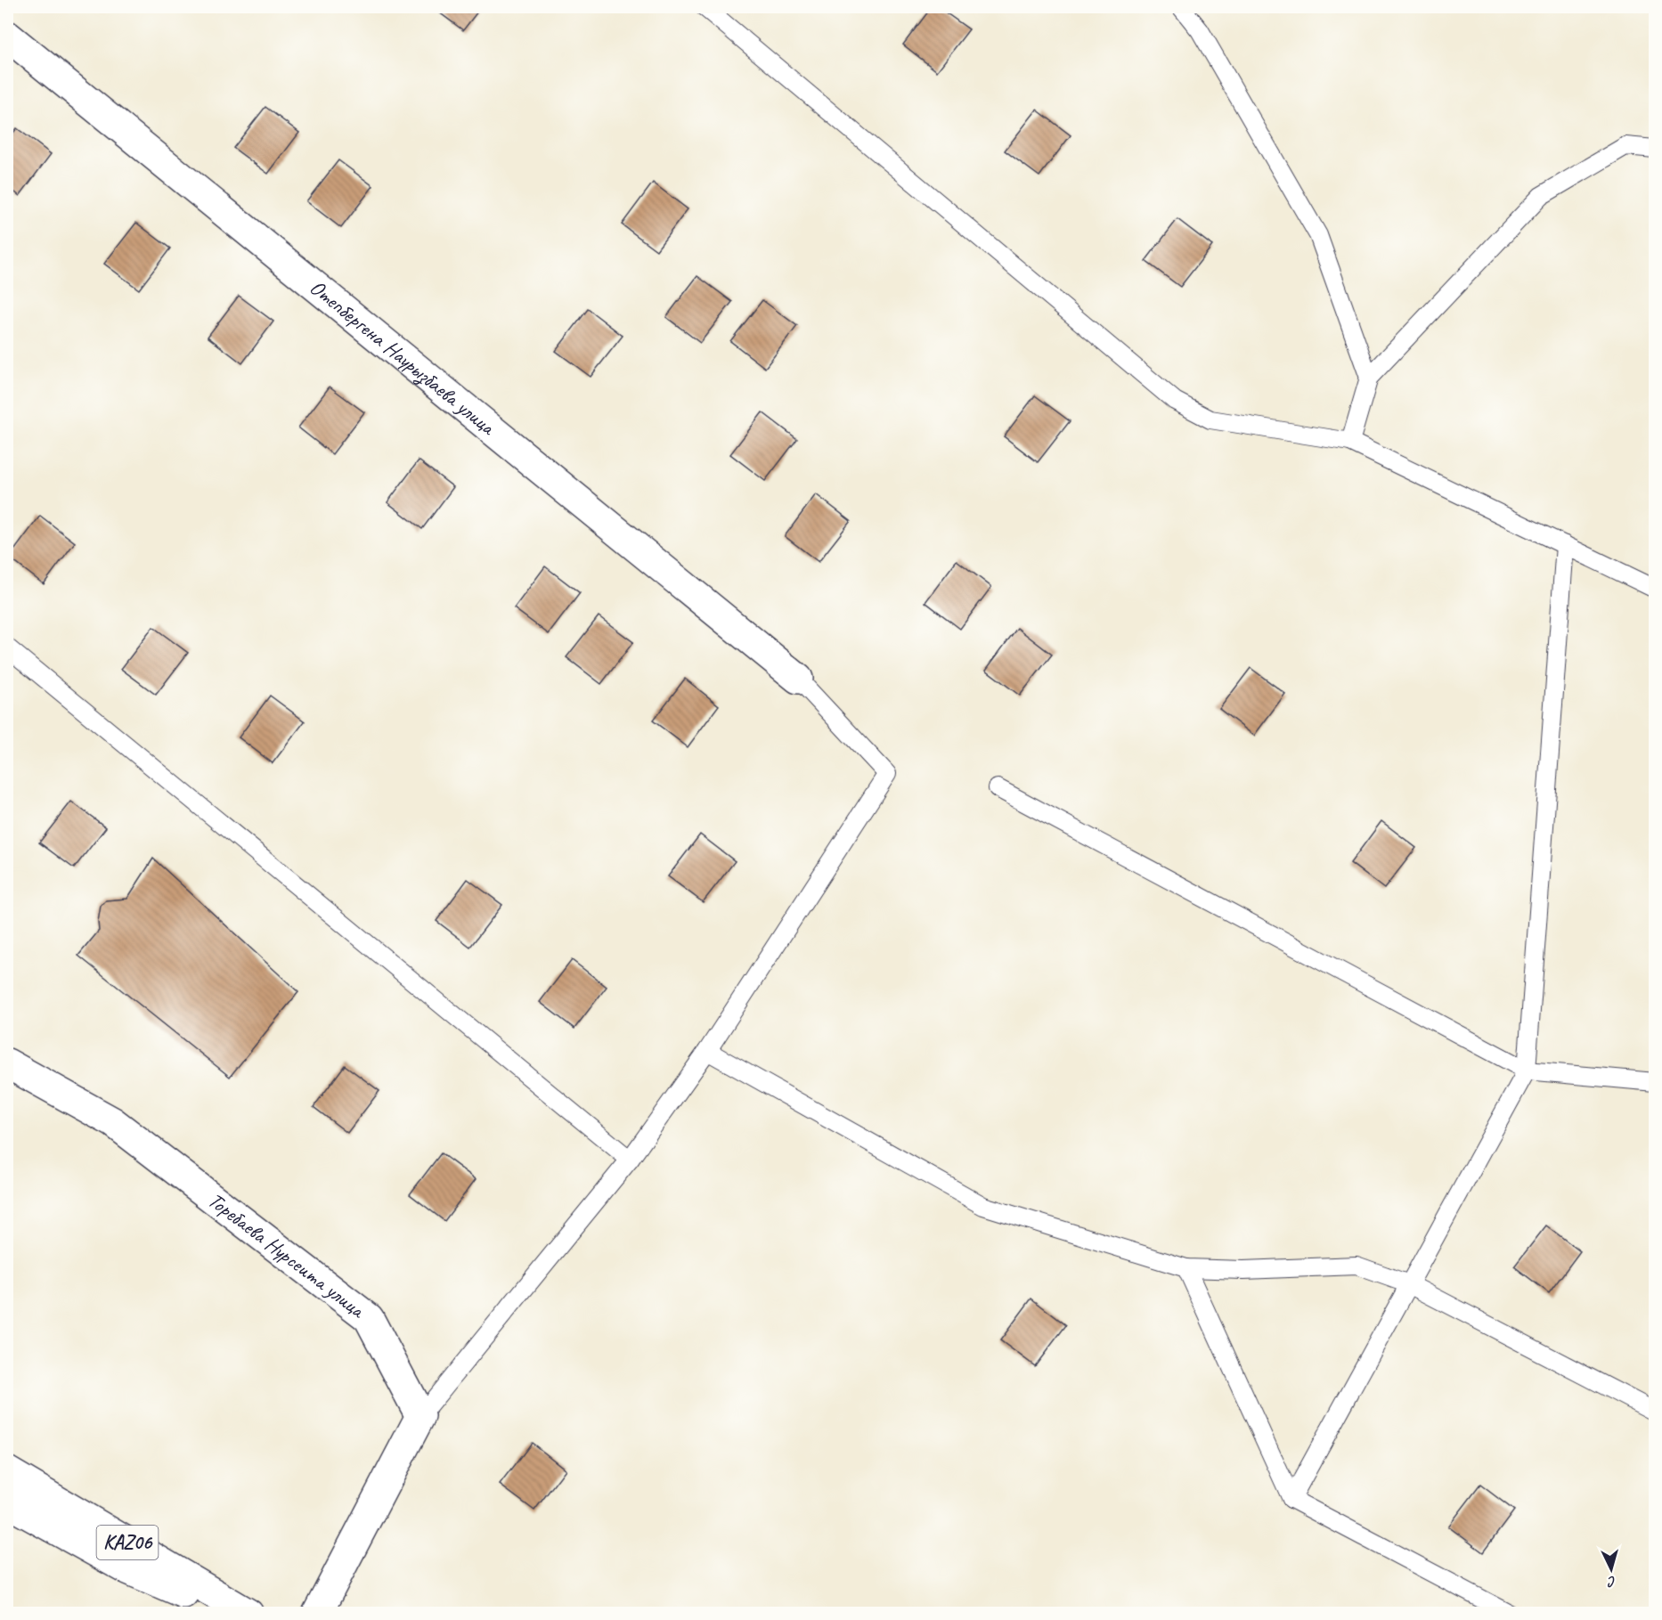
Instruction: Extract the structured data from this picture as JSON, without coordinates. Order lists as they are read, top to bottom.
{
  "streets": {
    "main road": ["Отепбергена Наурызбаева улица", "Торебаева Нурсеита улица", "KАZ06"]
  },
  "north": "bottom"
}
